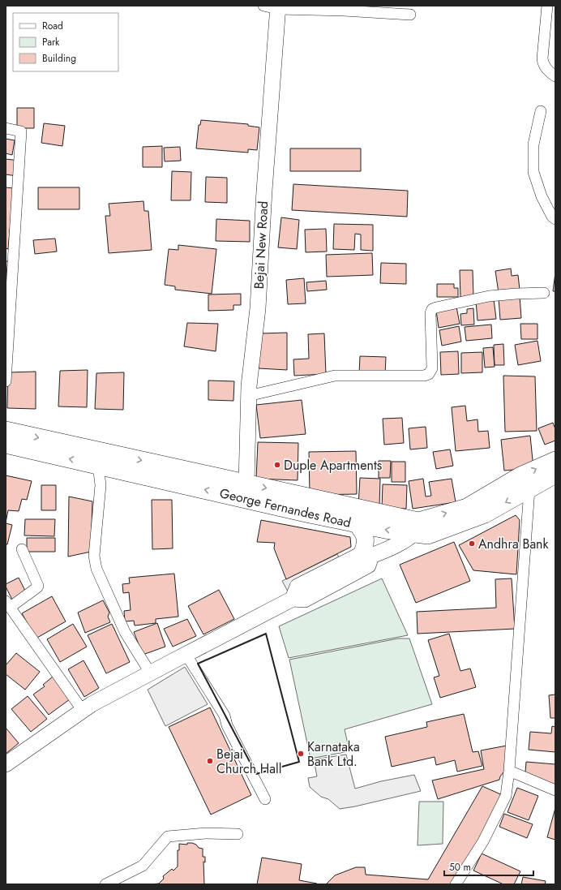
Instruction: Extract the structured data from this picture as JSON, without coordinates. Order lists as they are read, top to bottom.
{
  "streets": {
    "main road": ["George Fernandes Road"],
    "street": ["Bejai New Road"]
  },
  "crossings": [
    ["Bejai New Road", "George Fernandes Road"]
  ],
  "places": [
    "Duple Apartments",
    "Andhra Bank",
    "Karnataka Bank Ltd.",
    "Bejai Church Hall"
  ],
  "legend": ["Road", "Park", "Building"],
  "scale_bar": "50 m"
}
